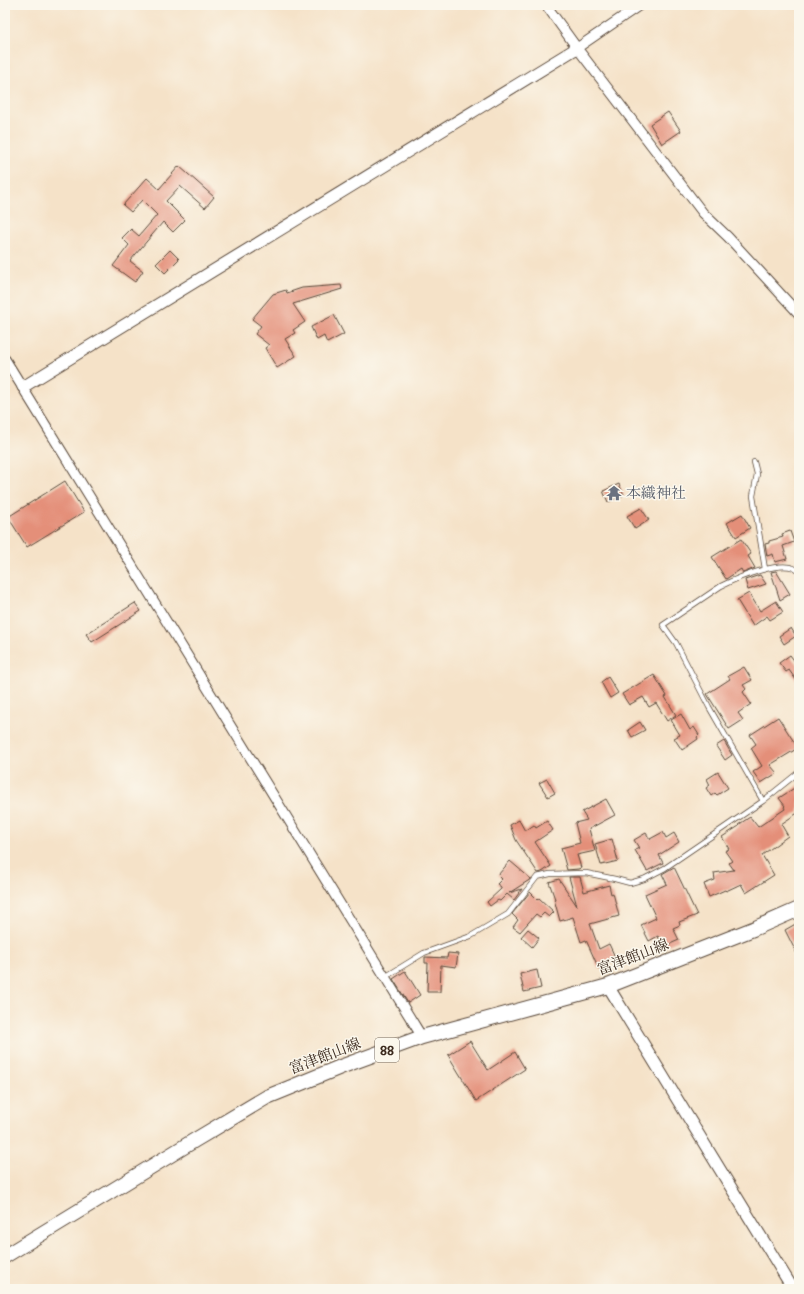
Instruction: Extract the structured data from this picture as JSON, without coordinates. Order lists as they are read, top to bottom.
{
  "streets": {
    "main road": ["富津館山線", "88"]
  },
  "places": {
    "temple": ["本織神社"]
  }
}
